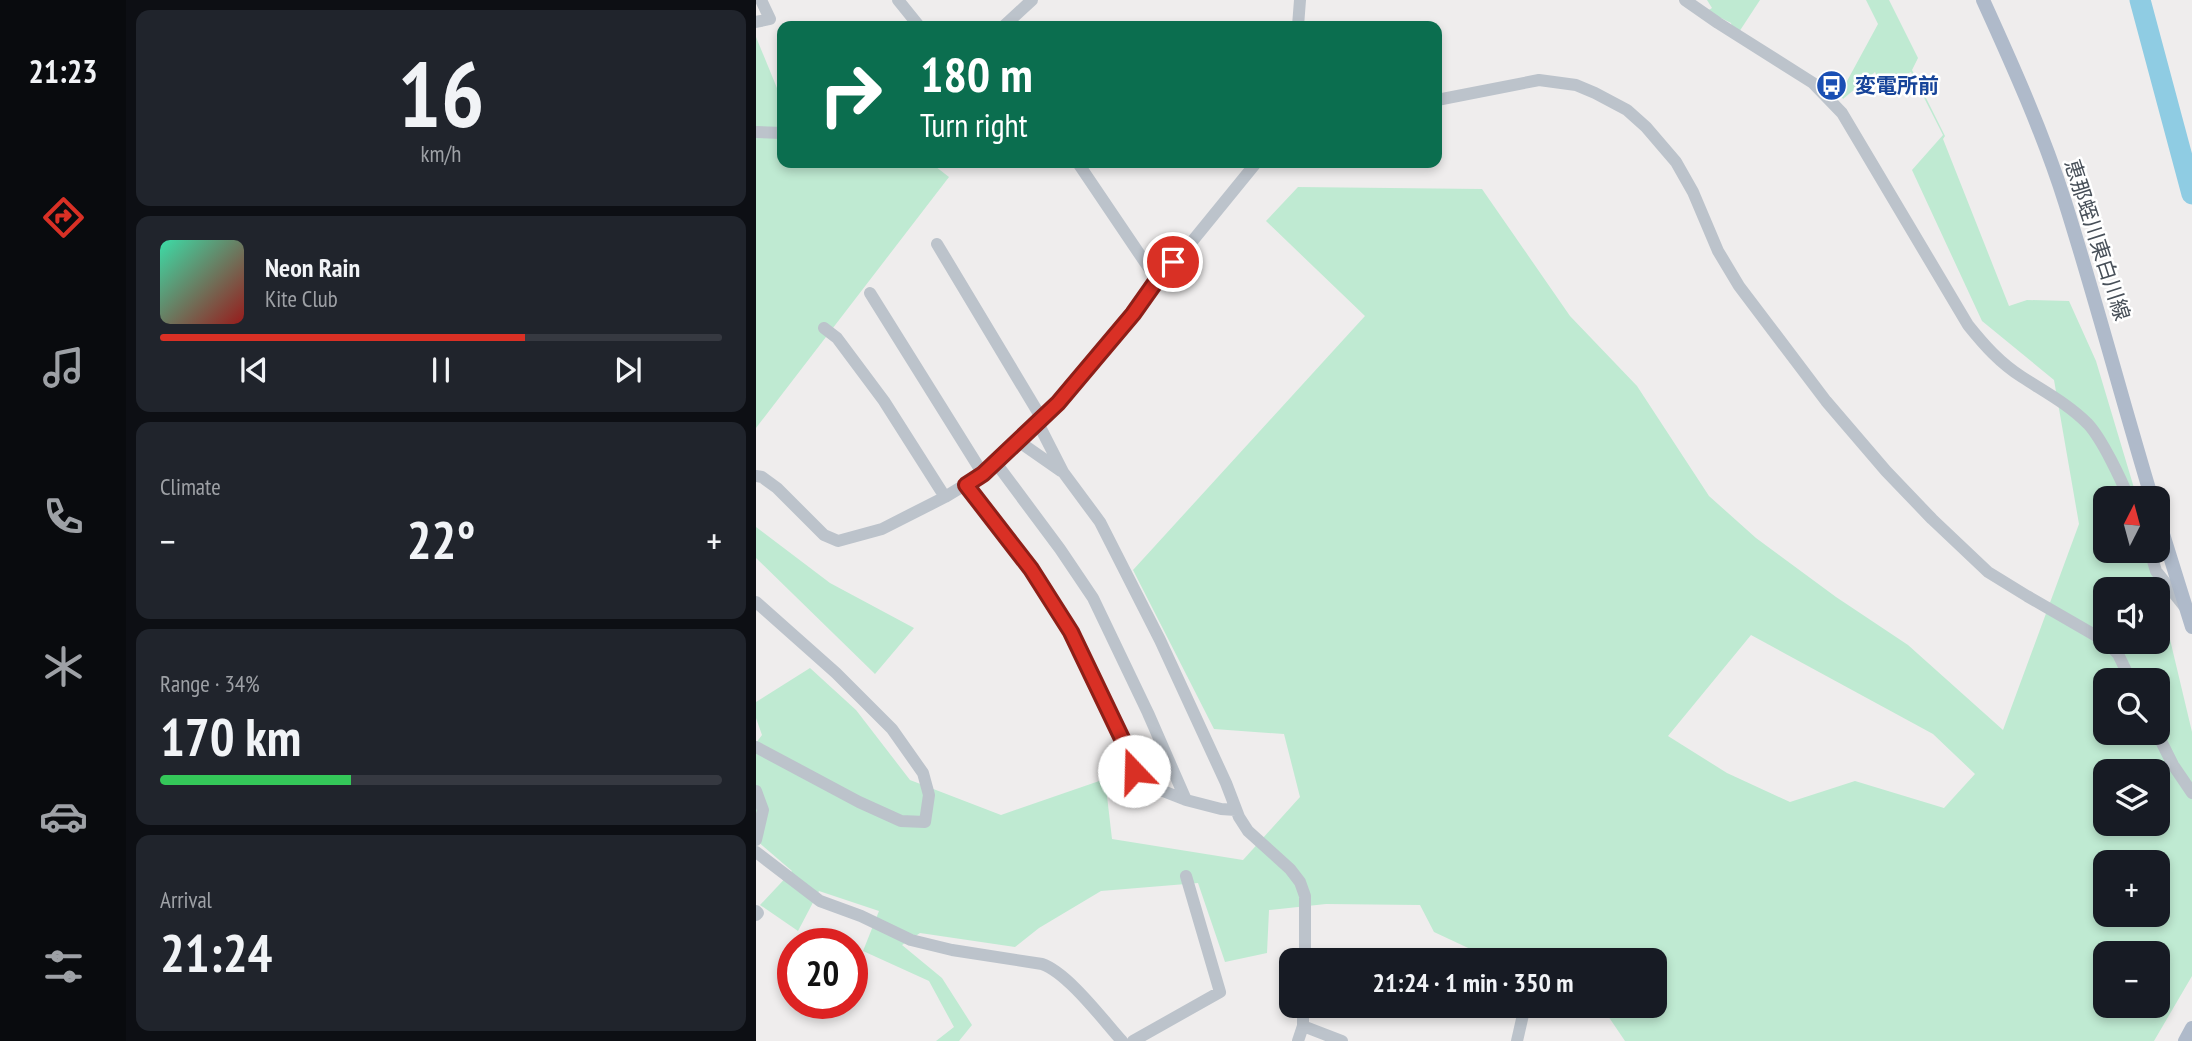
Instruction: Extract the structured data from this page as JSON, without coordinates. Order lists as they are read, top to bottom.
{
  "streets": {
    "main road": ["恵那蛭川東白川線"]
  },
  "places": {
    "bus stop": ["変電所前"]
  },
  "north": "top",
  "page": {
    "tabs": "21:23",
    "tile": [
      ["16", "km/h"],
      "Climate",
      ["Range · 34%", "170 km"],
      ["Arrival", "21:24"]
    ],
    "turn": ["180 m", "Turn right"],
    "song": ["Neon Rain", "Kite Club"],
    "map_buttons": ["+", "−"],
    "heat": ["−", "22°", "+"],
    "limit": "20",
    "trip": "21:24 · 1 min · 350 m"
  }
}
